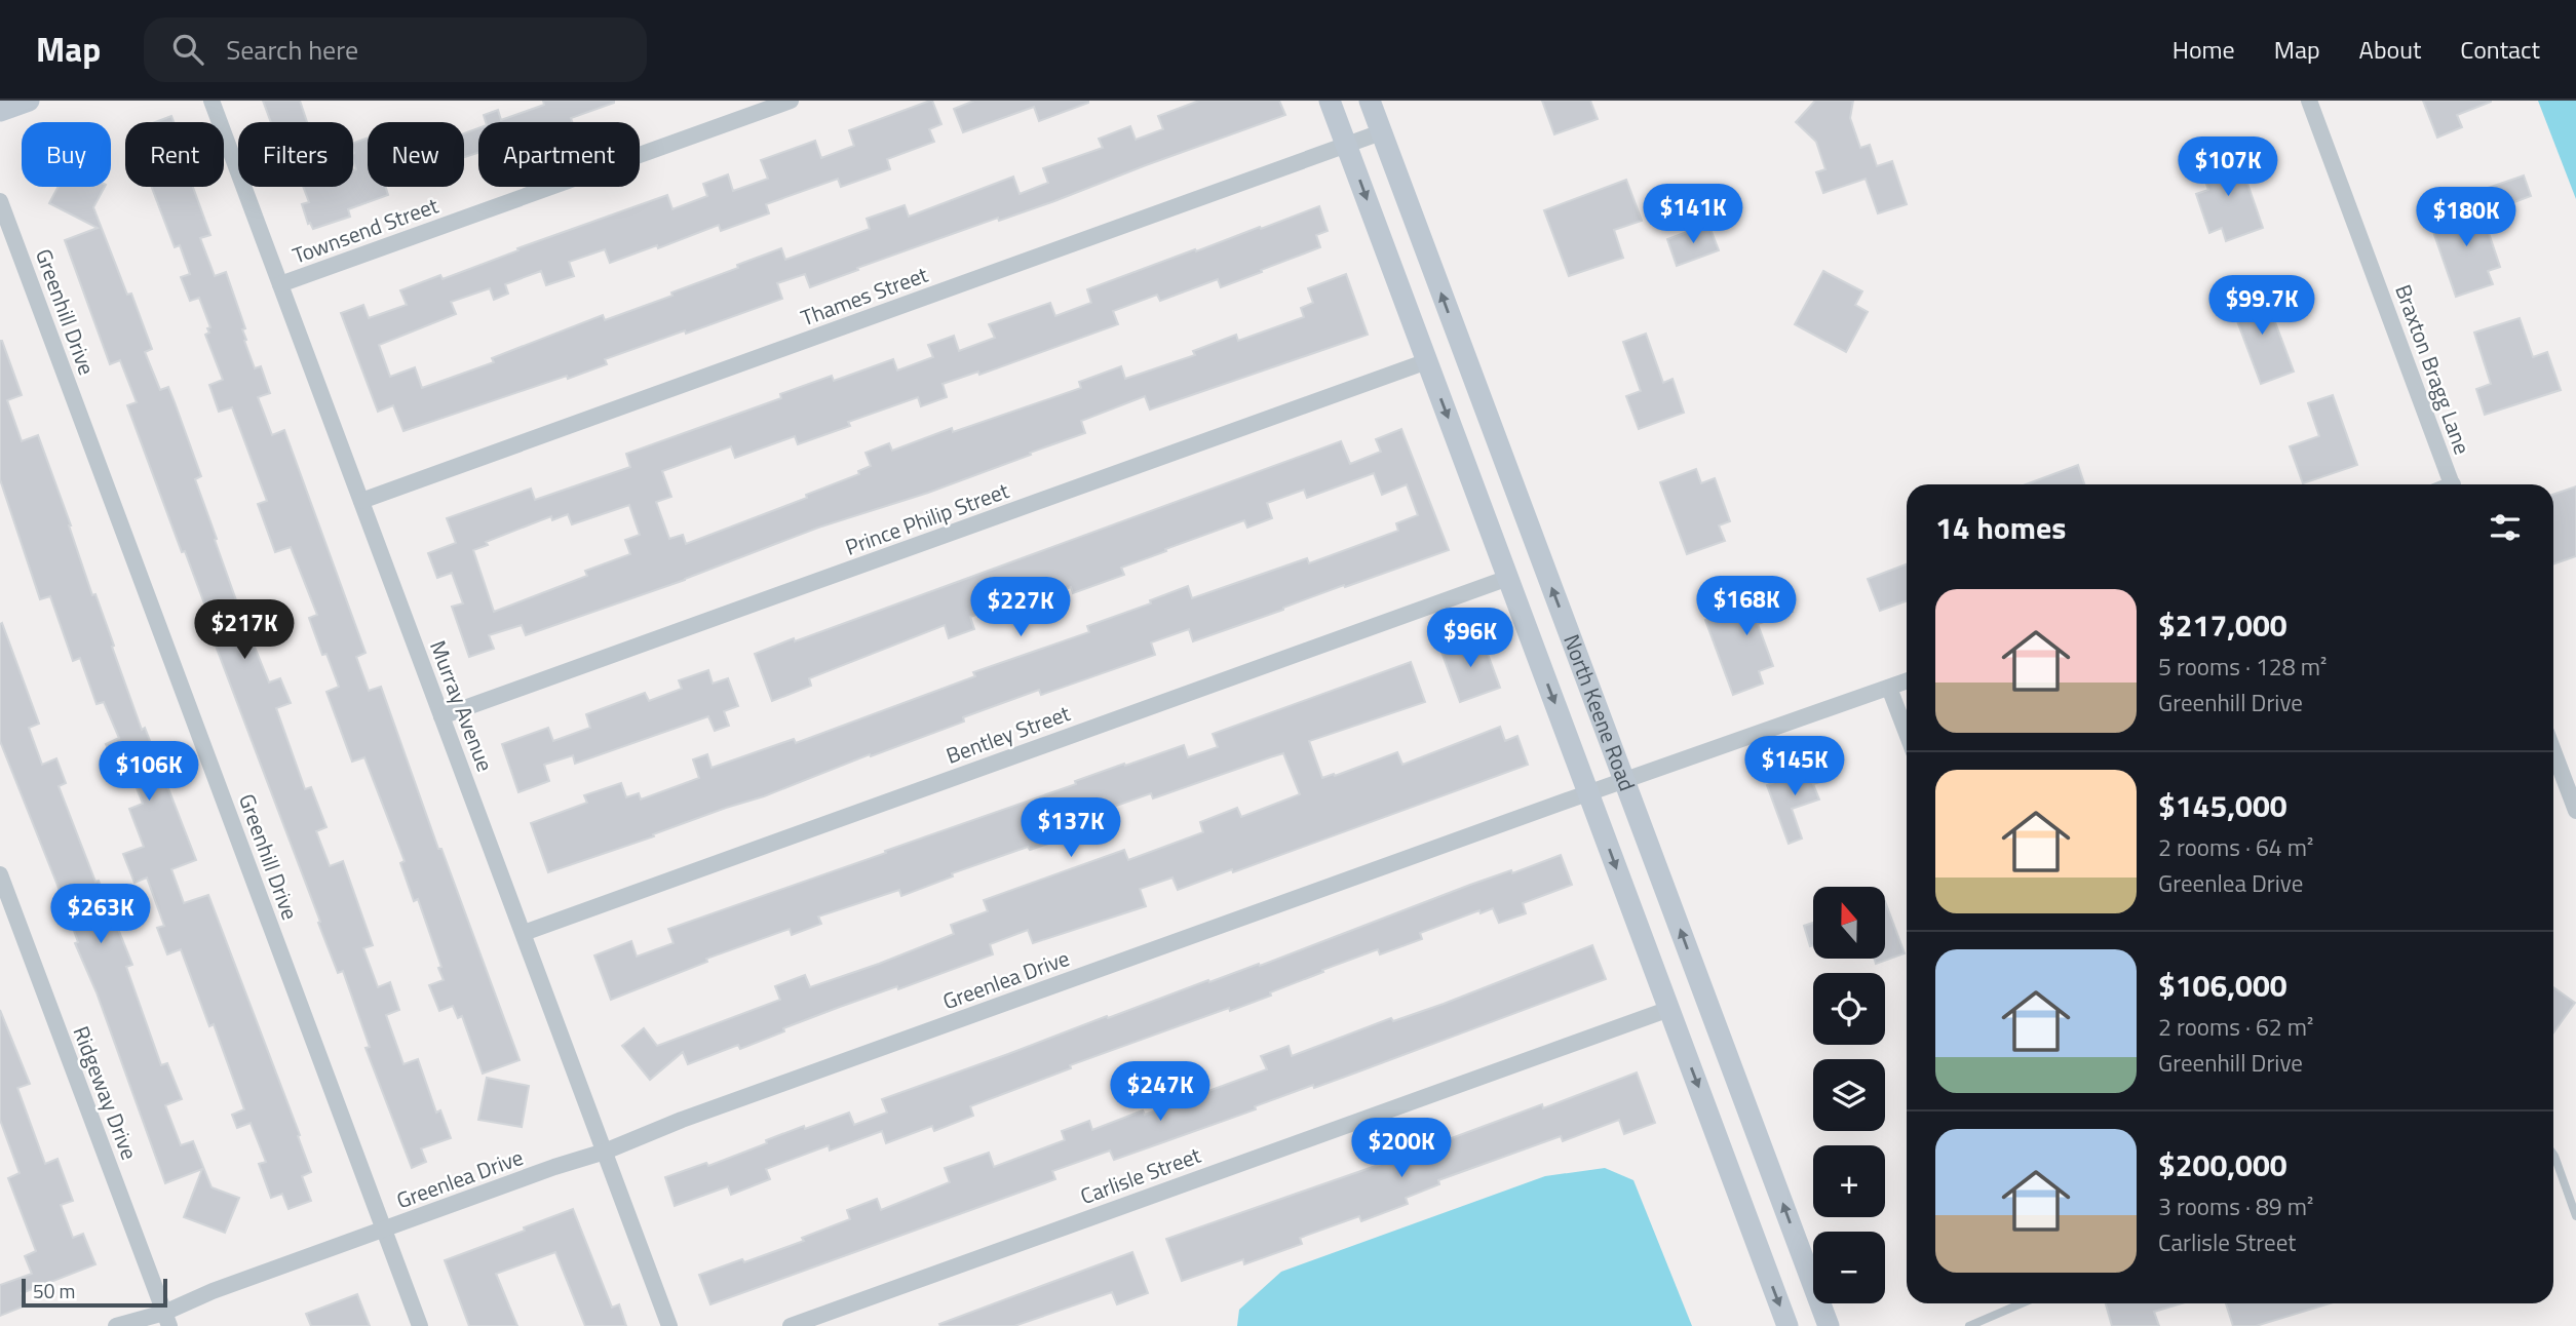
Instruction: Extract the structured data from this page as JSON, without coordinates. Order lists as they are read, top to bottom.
{
  "streets": {
    "main road": ["North Keene Road"],
    "street": [
      "Townsend Street",
      "Thames Street",
      "Greenhill Drive",
      "Braxton Bragg Lane",
      "Prince Philip Street",
      "Murray Avenue",
      "Bentley Street",
      "Greenlea Drive",
      "Ridgeway Drive",
      "Carlisle Street"
    ]
  },
  "crossings": [
    ["Townsend Street", "Murray Avenue"],
    ["Thames Street", "Murray Avenue"],
    ["Thames Street", "North Keene Road"],
    ["Greenhill Drive", "Greenlea Drive"],
    ["Prince Philip Street", "Murray Avenue"],
    ["Prince Philip Street", "North Keene Road"],
    ["Murray Avenue", "Bentley Street"],
    ["Murray Avenue", "Greenlea Drive"],
    ["North Keene Road", "Bentley Street"],
    ["North Keene Road", "Greenlea Drive"],
    ["North Keene Road", "Carlisle Street"],
    ["Greenlea Drive", "Ridgeway Drive"]
  ],
  "scale_bar": "50 m",
  "north": "top",
  "page": {
    "header": "Map",
    "search": "Search here",
    "nav": [
      "Home",
      "Map",
      "About",
      "Contact"
    ],
    "chip": [
      "Buy",
      "Rent",
      "Filters",
      "New",
      "Apartment"
    ],
    "price": [
      "$107K",
      "$141K",
      "$180K",
      "$99.7K",
      "$168K",
      "$227K",
      "$217K",
      "$96K",
      "$145K",
      "$106K",
      "$137K",
      "$263K",
      "$247K",
      "$200K"
    ],
    "heading": "14 homes",
    "list": [
      {
        "name": "$217,000",
        "note": "5 rooms · 128 m² · Greenhill Drive"
      },
      {
        "name": "$145,000",
        "note": "2 rooms · 64 m² · Greenlea Drive"
      },
      {
        "name": "$106,000",
        "note": "2 rooms · 62 m² · Greenhill Drive"
      },
      {
        "name": "$200,000",
        "note": "3 rooms · 89 m² · Carlisle Street"
      }
    ],
    "map_buttons": ["+", "−"],
    "scale": "50 m"
  }
}
